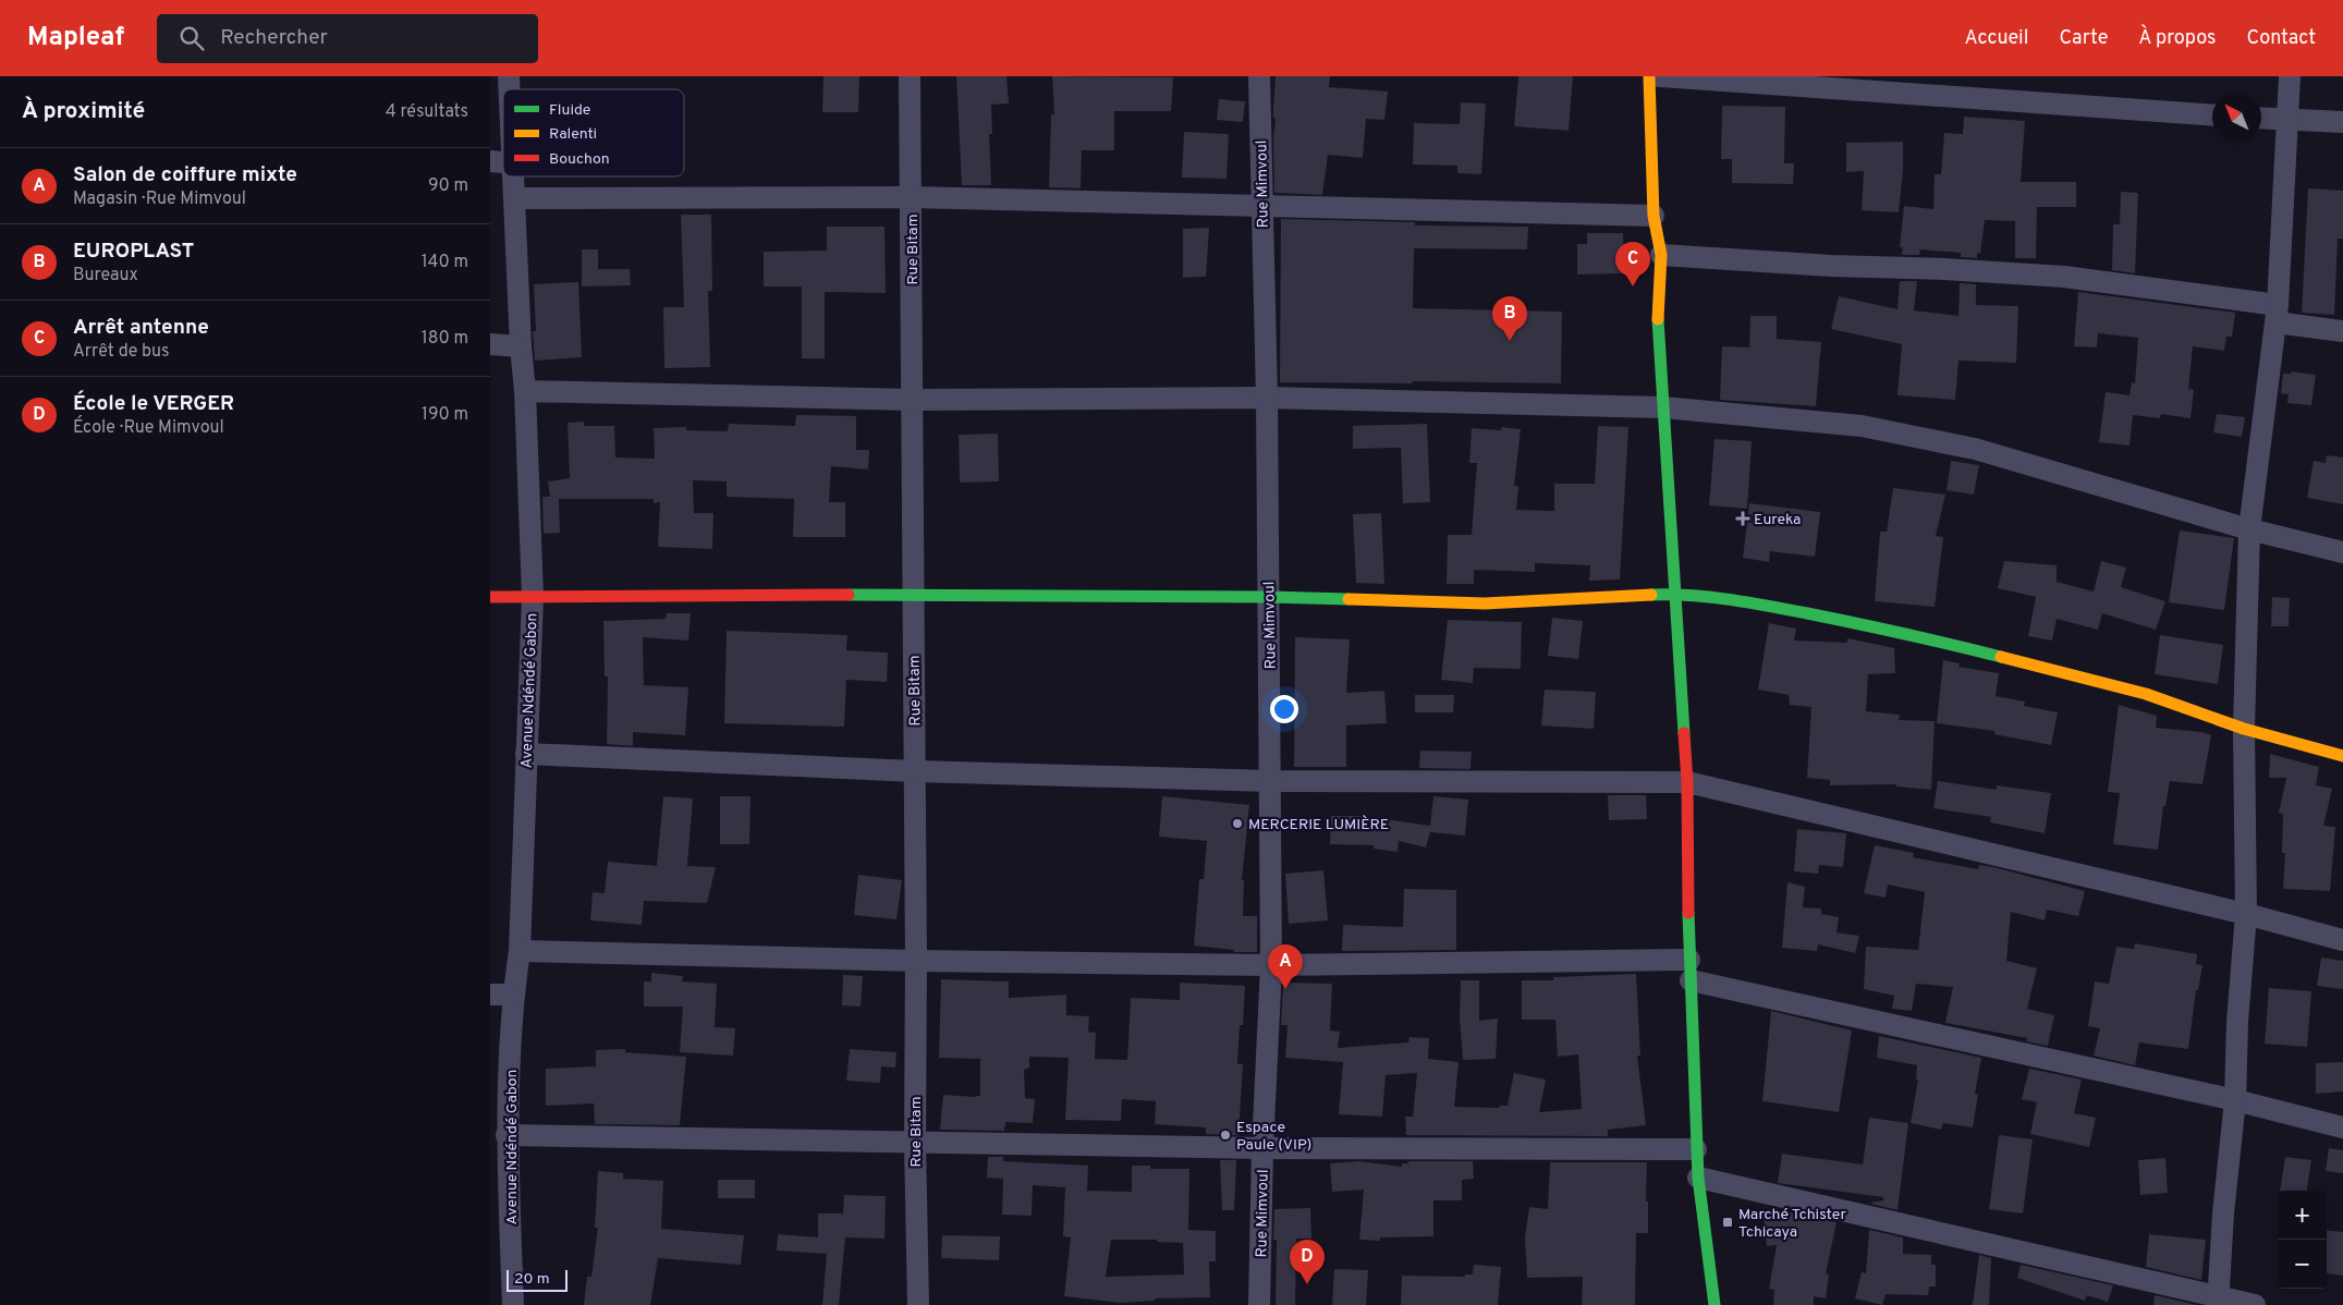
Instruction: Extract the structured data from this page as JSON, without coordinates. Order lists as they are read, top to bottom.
{
  "streets": {
    "street": ["Rue Mimvoul", "Rue Bitam", "Avenue Ndéndé Gabon"]
  },
  "places": {
    "health": ["Eureka"],
    "other": ["MERCERIE LUMIÈRE", "Espace Paule (VIP)"],
    "transit": ["Marché Tchister Tchicaya"]
  },
  "legend": ["Fluide", "Ralenti", "Bouchon"],
  "scale_bar": "20 m",
  "north": "top left",
  "page": {
    "header": "Mapleaf",
    "search": "Rechercher",
    "nav": [
      "Accueil",
      "Carte",
      "À propos",
      "Contact"
    ],
    "heading": ["À proximité", "4 résultats"],
    "list": [
      {
        "mark": "A",
        "name": "Salon de coiffure mixte",
        "note": "Magasin · Rue Mimvoul",
        "value": "90 m"
      },
      {
        "mark": "B",
        "name": "EUROPLAST",
        "note": "Bureaux",
        "value": "140 m"
      },
      {
        "mark": "C",
        "name": "Arrêt antenne",
        "note": "Arrêt de bus",
        "value": "180 m"
      },
      {
        "mark": "D",
        "name": "École le VERGER",
        "note": "École · Rue Mimvoul",
        "value": "190 m"
      }
    ],
    "pins": [
      "C",
      "B",
      "A",
      "D"
    ],
    "map_buttons": ["+", "−"],
    "scale": "20 m"
  }
}
